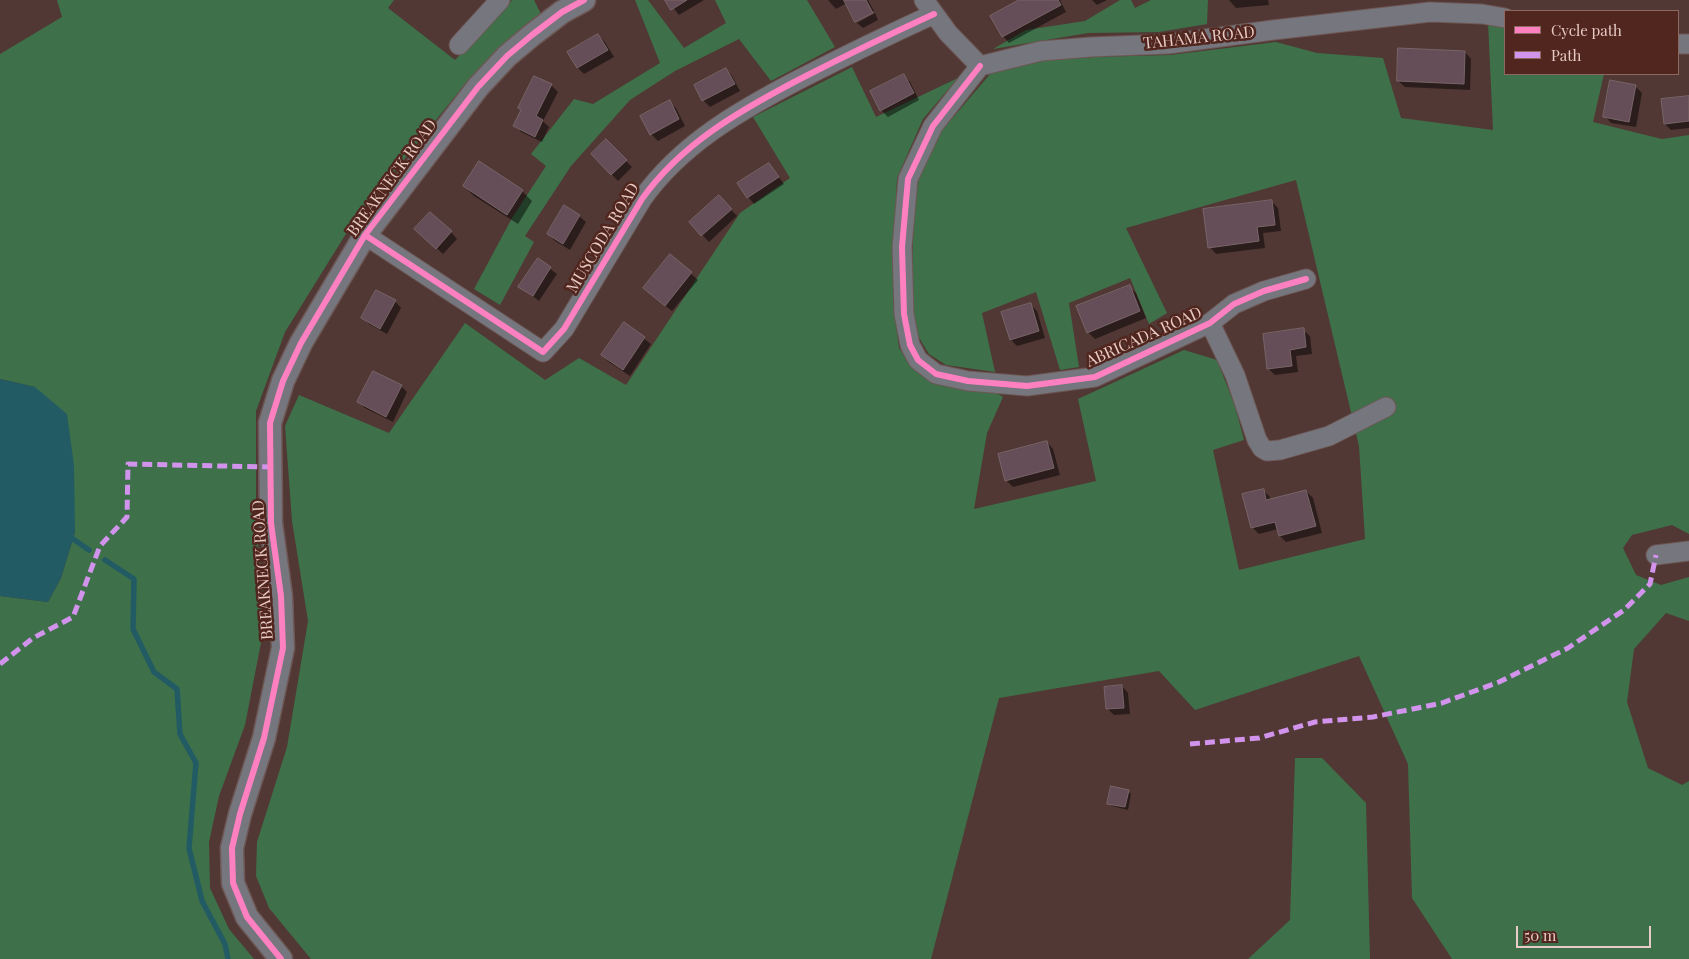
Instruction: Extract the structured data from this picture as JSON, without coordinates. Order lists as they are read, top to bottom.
{
  "streets": {
    "street": [
      "TAHAMA ROAD",
      "BREAKNECK ROAD",
      "MUSCODA ROAD",
      "ABRICADA ROAD"
    ]
  },
  "crossings": [
    ["TAHAMA ROAD", "ABRICADA ROAD"],
    ["BREAKNECK ROAD", "MUSCODA ROAD"]
  ],
  "legend": ["Cycle path", "Path"],
  "scale_bar": "50 m"
}
